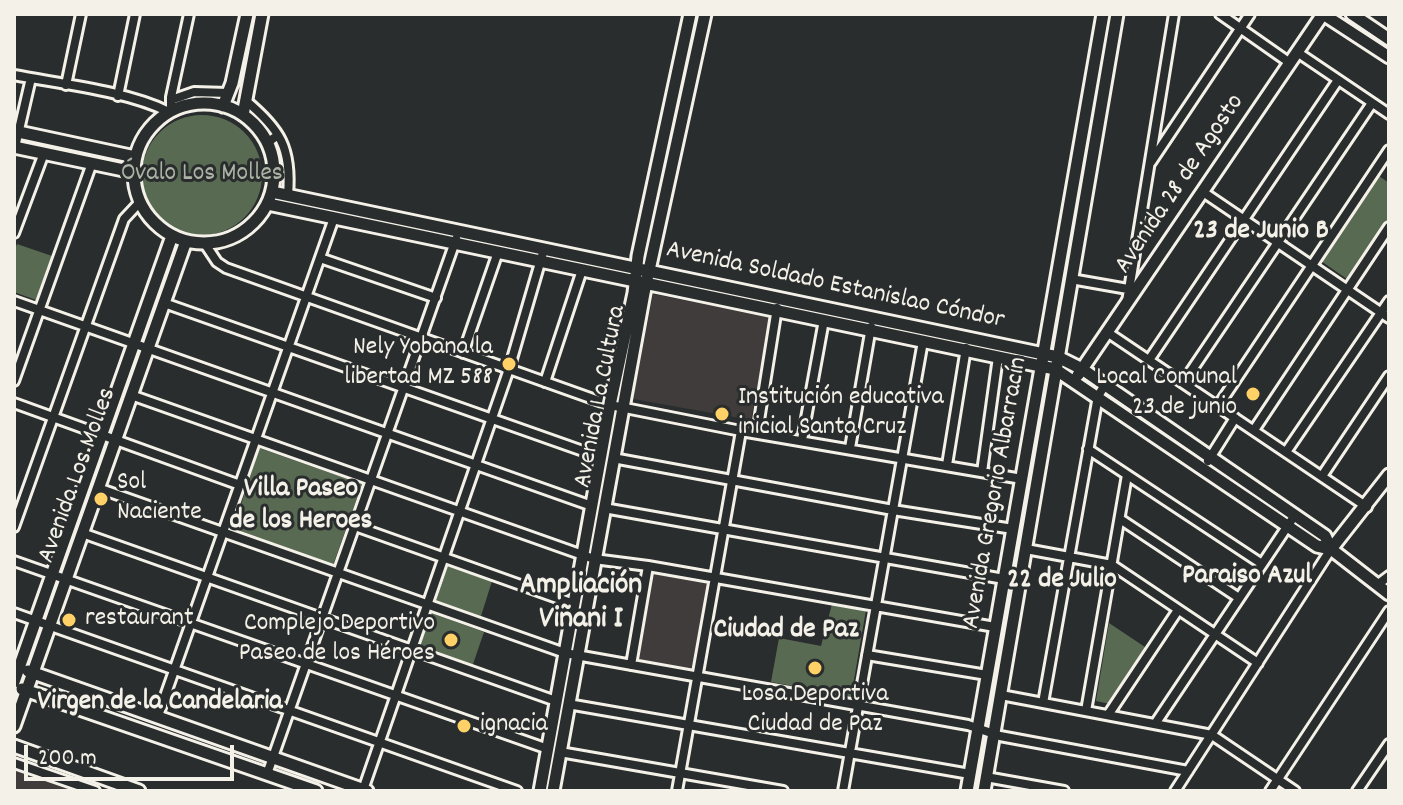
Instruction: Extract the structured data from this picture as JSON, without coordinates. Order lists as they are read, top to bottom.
{
  "streets": {
    "street": [
      "Avenida 28 de Agosto",
      "Avenida Soldado Estanislao Cóndor",
      "Avenida La Cultura",
      "Avenida Los Molles",
      "Avenida Gregorio Albarracín"
    ]
  },
  "crossings": [
    ["Avenida 28 de Agosto", "Avenida Soldado Estanislao Cóndor"],
    ["Avenida Soldado Estanislao Cóndor", "Avenida La Cultura"],
    ["Avenida Soldado Estanislao Cóndor", "Avenida Los Molles"],
    ["Avenida Soldado Estanislao Cóndor", "Avenida Gregorio Albarracín"]
  ],
  "districts": [
    "23 de Junio B",
    "Villa Paseo de los Heroes",
    "Paraiso Azul",
    "22 de Julio",
    "Ampliación Viñani I",
    "Ciudad de Paz",
    "Virgen de la Candelaria"
  ],
  "parks": ["Óvalo Los Molles"],
  "places": [
    "Nely Yobana la libertad MZ 588",
    "Local Comunal 23 de junio",
    "Institución educativa inicial Santa Cruz",
    "Sol Naciente",
    "restaurant",
    "Complejo Deportivo Paseo de los Héroes",
    "Losa Deportiva Ciudad de Paz",
    "ignacia"
  ],
  "scale_bar": "200 m"
}
